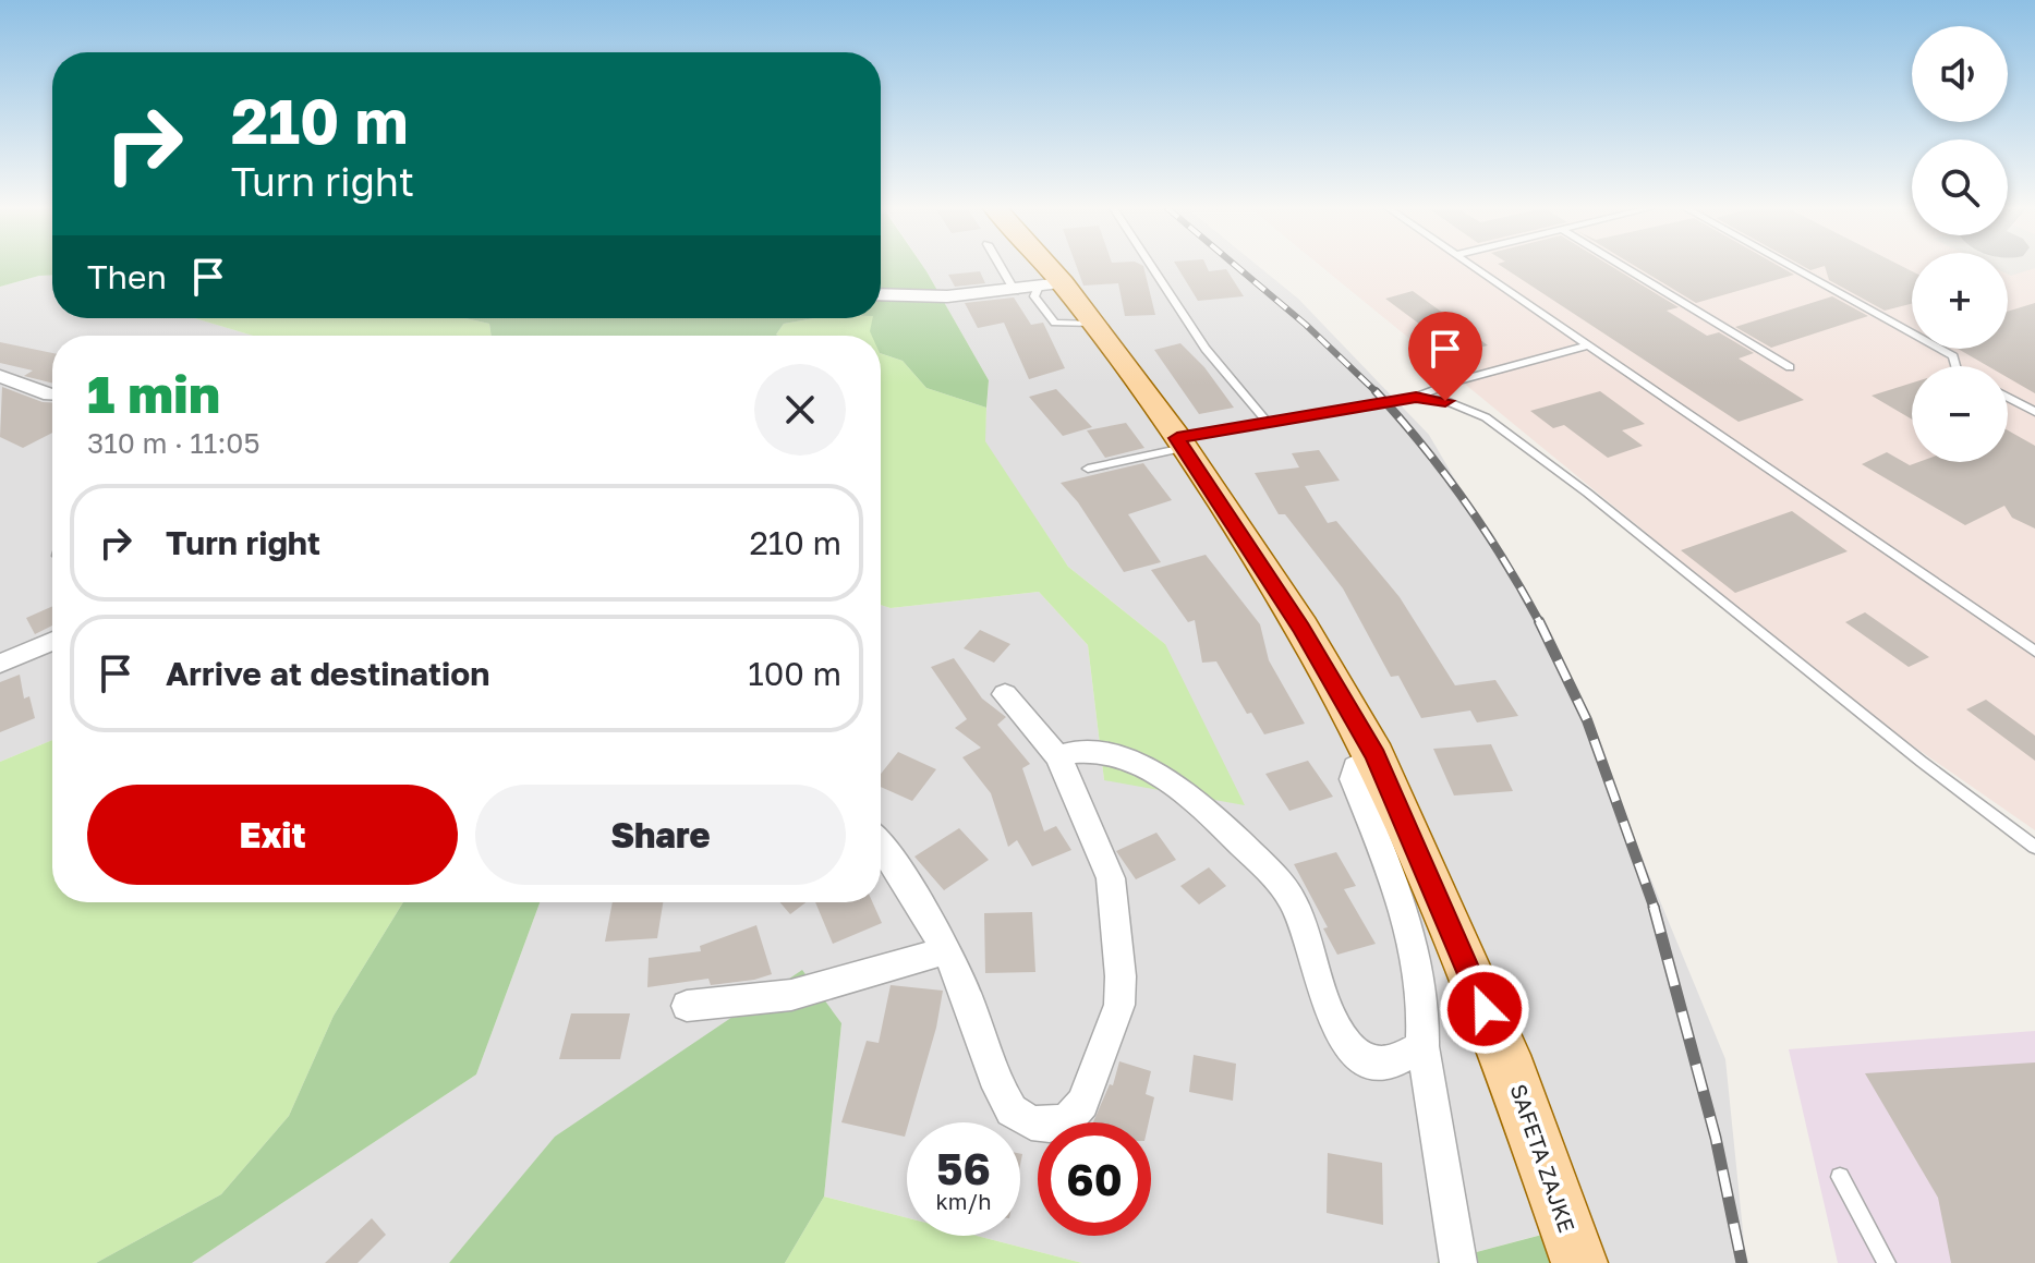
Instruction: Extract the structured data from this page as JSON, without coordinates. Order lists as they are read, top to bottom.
{
  "streets": {
    "main road": ["SAFETA ZAJKE"]
  },
  "page": {
    "map_buttons": ["+", "−"],
    "turn": ["210 m", "Turn right"],
    "then": "Then",
    "heading": ["1 min", "310 m · 11:05"],
    "list": [
      {
        "name": "Turn right",
        "value": "210 m"
      },
      {
        "name": "Arrive at destination",
        "value": "100 m"
      }
    ],
    "buttons": ["Exit", "Share"],
    "speed": "56 km/h",
    "limit": "60"
  }
}
